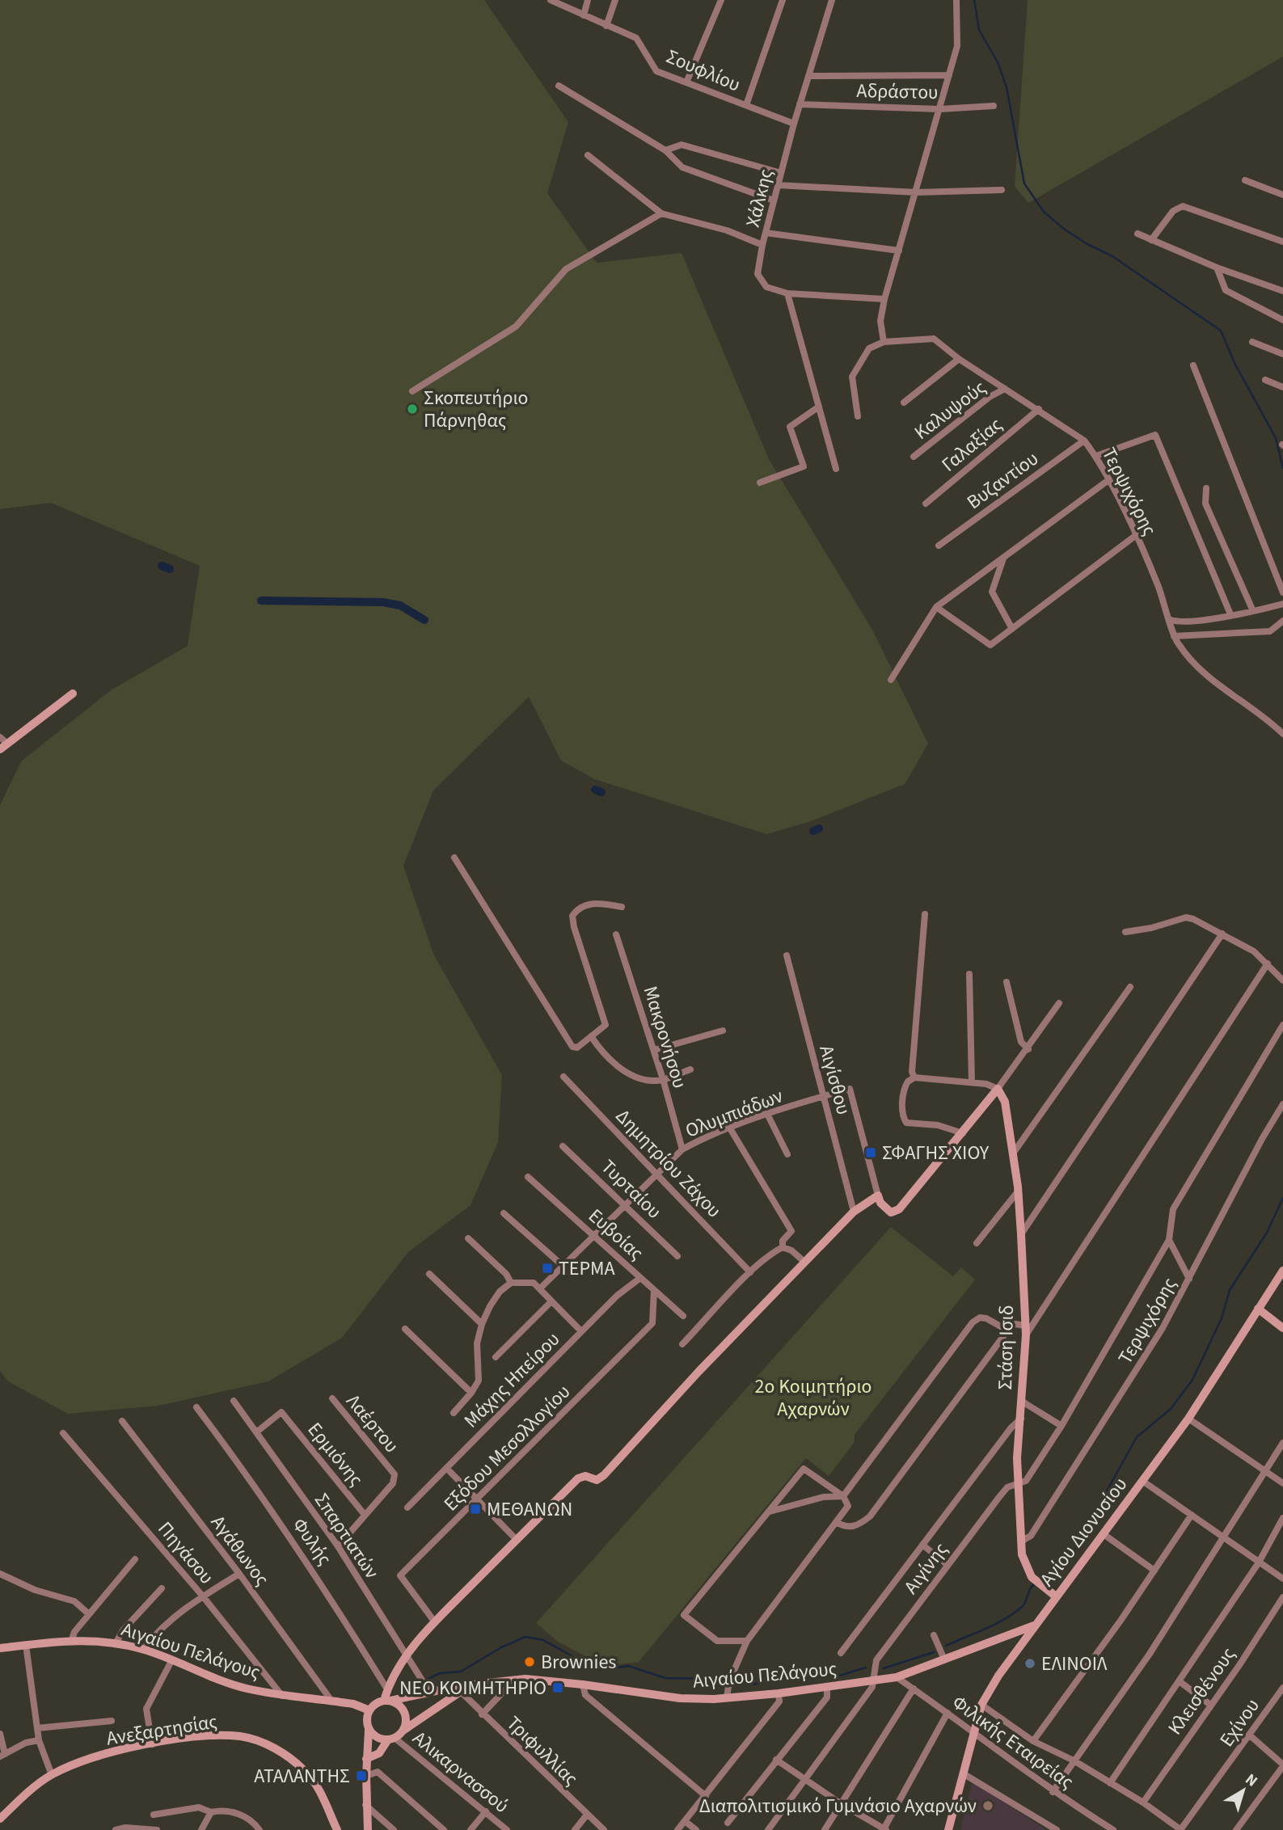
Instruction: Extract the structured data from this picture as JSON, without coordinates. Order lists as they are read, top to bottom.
{
  "streets": {
    "street": [
      "Σουφλίου",
      "Αδράστου",
      "Χάλκης",
      "Καλυψούς",
      "Γαλαξίας",
      "Βυζαντίου",
      "Τερψιχόρης",
      "Μακρονήσου",
      "Αιγίσθου",
      "Ολυμπιάδων",
      "Δημητρίου Ζάχου",
      "Τυρταίου",
      "Ευβοίας",
      "Στάση Ισιδ",
      "Μάχης Ηπείρου",
      "Λαέρτου",
      "Εξόδου Μεσολλογίου",
      "Ερμιόνης",
      "Αγίου Διονυσίου",
      "Σπαρτιατών",
      "Φυλής",
      "Αγάθωνος",
      "Πηγάσου",
      "Αιγίνης",
      "Αιγαίου Πελάγους",
      "Κλεισθένους",
      "Εχίνου",
      "Ανεξαρτησίας",
      "Φιλικής Εταιρείας",
      "Τριφυλλίας",
      "Αλικαρνασσού"
    ]
  },
  "crossings": [
    ["Σουφλίου", "Χάλκης"],
    ["Αδράστου", "Χάλκης"],
    ["Καλυψούς", "Τερψιχόρης"],
    ["Γαλαξίας", "Τερψιχόρης"],
    ["Βυζαντίου", "Τερψιχόρης"],
    ["Τερψιχόρης", "Στάση Ισιδ"],
    ["Μακρονήσου", "Ολυμπιάδων"],
    ["Αιγίσθου", "Ολυμπιάδων"],
    ["Ολυμπιάδων", "Δημητρίου Ζάχου"],
    ["Ολυμπιάδων", "Τυρταίου"],
    ["Ολυμπιάδων", "Ευβοίας"],
    ["Ευβοίας", "Μάχης Ηπείρου"],
    ["Ευβοίας", "Εξόδου Μεσολλογίου"],
    ["Στάση Ισιδ", "Αγίου Διονυσίου"],
    ["Στάση Ισιδ", "Αιγίνης"],
    ["Λαέρτου", "Ερμιόνης"],
    ["Λαέρτου", "Σπαρτιατών"],
    ["Ερμιόνης", "Σπαρτιατών"],
    ["Αγίου Διονυσίου", "Αιγαίου Πελάγους"],
    ["Αγίου Διονυσίου", "Φιλικής Εταιρείας"],
    ["Σπαρτιατών", "Αιγαίου Πελάγους"],
    ["Αγάθωνος", "Αιγαίου Πελάγους"],
    ["Πηγάσου", "Αιγαίου Πελάγους"],
    ["Αιγίνης", "Αιγαίου Πελάγους"],
    ["Αιγαίου Πελάγους", "Φιλικής Εταιρείας"],
    ["Αιγαίου Πελάγους", "Αλικαρνασσού"]
  ],
  "parks": ["2ο Κοιμητήριο Αχαρνών"],
  "places": {
    "other": [
      "Σκοπευτήριο Πάρνηθας",
      "Brownies",
      "ΕΛΙΝΟΙΛ",
      "Διαπολιτισμικό Γυμνάσιο Αχαρνών"
    ],
    "transit": [
      "ΣΦΑΓΗΣ ΧΙΟΥ",
      "ΤΕΡΜΑ",
      "ΜΕΘΑΝΩΝ",
      "ΝΕΟ ΚΟΙΜΗΤΗΡΙΟ",
      "ΑΤΑΛΑΝΤΗΣ"
    ]
  },
  "north": "top right"
}
